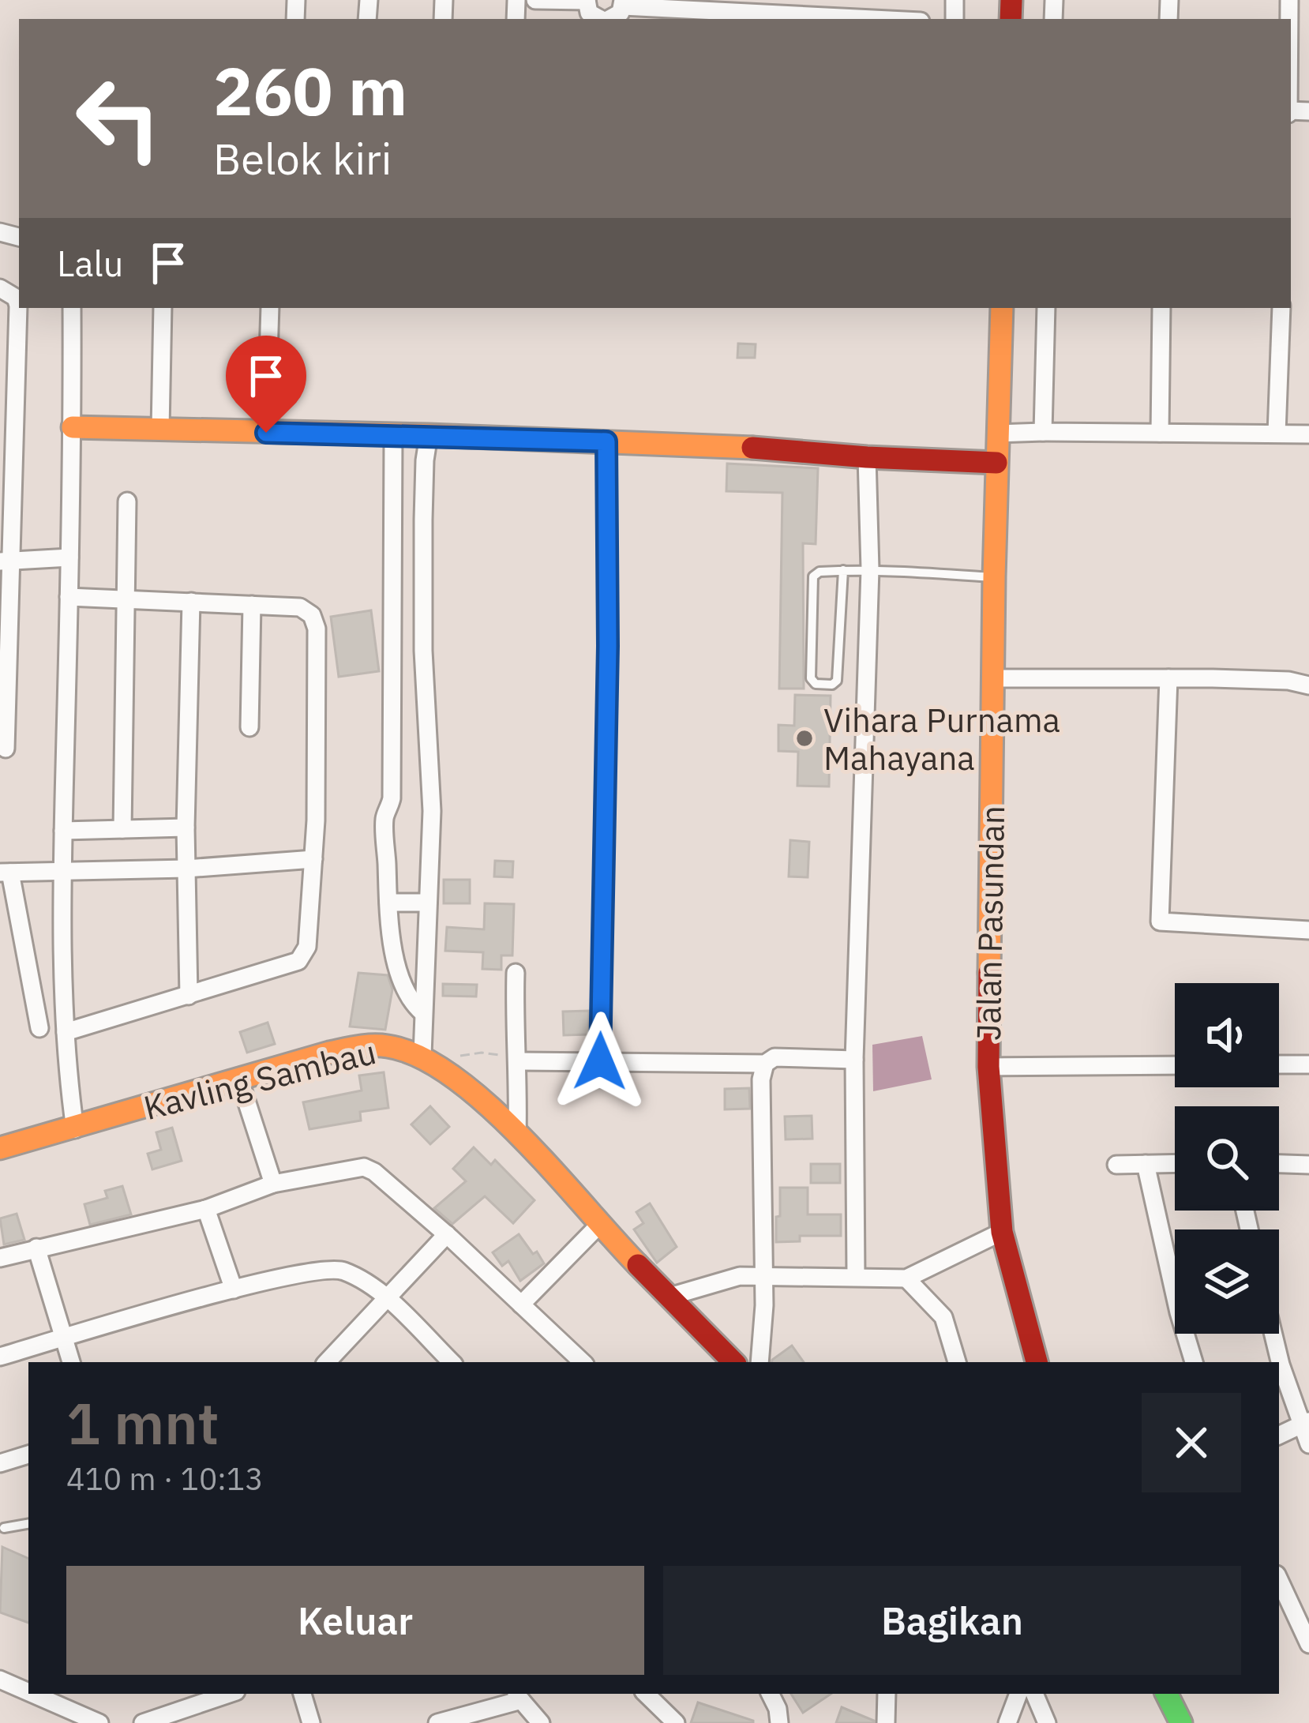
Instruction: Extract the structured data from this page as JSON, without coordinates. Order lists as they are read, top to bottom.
{
  "streets": {
    "street": ["Jalan Pasundan", "Kavling Sambau"]
  },
  "places": ["Vihara Purnama Mahayana"],
  "page": {
    "turn": ["260 m", "Belok kiri"],
    "then": "Lalu",
    "heading": ["1 mnt", "410 m · 10:13"],
    "buttons": ["Keluar", "Bagikan"]
  }
}
